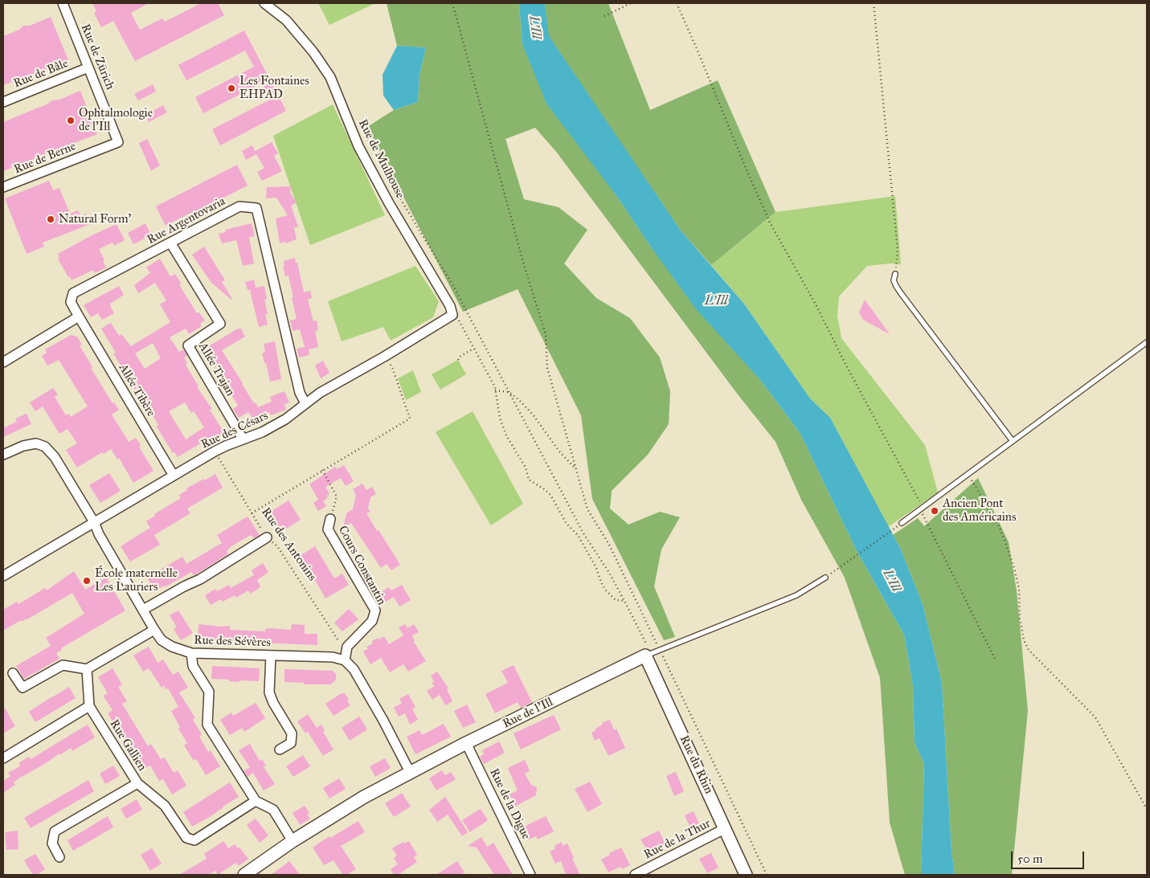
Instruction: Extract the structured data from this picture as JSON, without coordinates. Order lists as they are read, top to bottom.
{
  "streets": {
    "street": [
      "Rue de Zürich",
      "Rue de Bâle",
      "Rue de Berne",
      "Rue de Mulhouse",
      "Rue Argentovaria",
      "Allée Trajan",
      "Allée Tibère",
      "Rue des Césars",
      "Cours Constantin",
      "Rue des Sévères",
      "Rue de l'Ill",
      "Rue Gallien",
      "Rue du Rhin",
      "Rue de la Digue",
      "Rue de la Thur"
    ],
    "path": ["Rue des Antonins"]
  },
  "crossings": [
    ["Rue de Zürich", "Rue de Bâle"],
    ["Rue de Zürich", "Rue de Berne"],
    ["Rue de Mulhouse", "Rue des Césars"],
    ["Rue Argentovaria", "Allée Trajan"],
    ["Rue Argentovaria", "Allée Tibère"],
    ["Rue Argentovaria", "Rue des Césars"],
    ["Allée Trajan", "Rue des Césars"],
    ["Allée Tibère", "Rue des Césars"],
    ["Rue des Césars", "Rue des Antonins"],
    ["Rue des Césars", "Rue des Sévères"],
    ["Rue des Antonins", "Cours Constantin"],
    ["Rue de l'Ill", "Rue du Rhin"],
    ["Rue de l'Ill", "Rue de la Digue"],
    ["Rue du Rhin", "Rue de la Thur"]
  ],
  "water": ["L'Ill"],
  "places": [
    "Les Fontaines EHPAD",
    "Ophtalmologie de l'Ill",
    "Natural Form'",
    "Ancien Pont des Américains",
    "École maternelle Les Lauriers"
  ],
  "scale_bar": "50 m"
}
